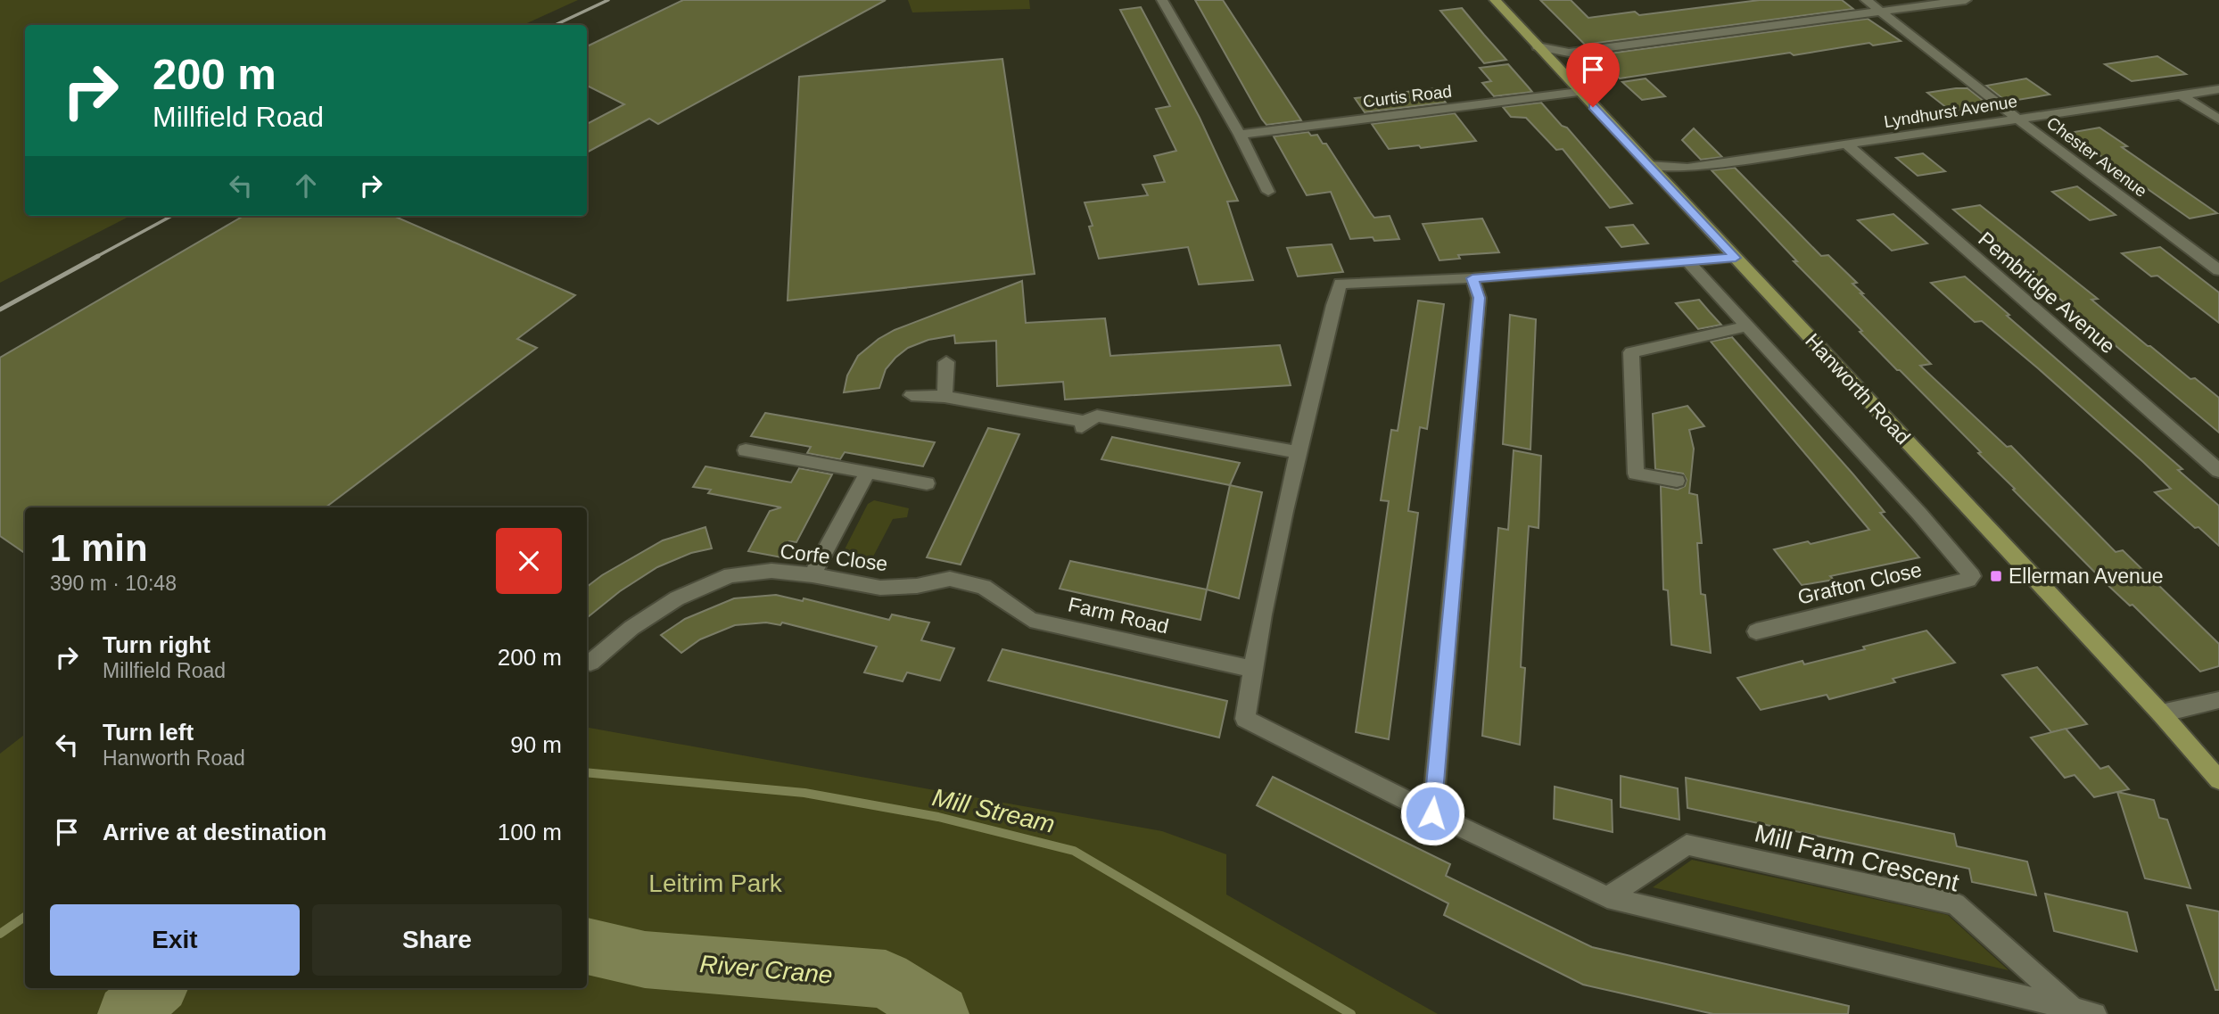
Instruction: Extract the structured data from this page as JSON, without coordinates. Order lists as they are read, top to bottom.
{
  "streets": {
    "main road": ["Hanworth Road"],
    "street": [
      "Curtis Road",
      "Lyndhurst Avenue",
      "Chester Avenue",
      "Pembridge Avenue",
      "Corfe Close",
      "Grafton Close",
      "Farm Road",
      "Mill Farm Crescent"
    ]
  },
  "crossings": [
    ["Curtis Road", "Hanworth Road"],
    ["Lyndhurst Avenue", "Chester Avenue"],
    ["Lyndhurst Avenue", "Pembridge Avenue"],
    ["Lyndhurst Avenue", "Hanworth Road"],
    ["Hanworth Road", "Grafton Close"],
    ["Corfe Close", "Farm Road"],
    ["Farm Road", "Mill Farm Crescent"]
  ],
  "water": ["Mill Stream", "River Crane"],
  "parks": ["Leitrim Park"],
  "places": {
    "transit": ["Ellerman Avenue"]
  },
  "page": {
    "turn": ["200 m", "Millfield Road"],
    "heading": ["1 min", "390 m · 10:48"],
    "list": [
      {
        "name": "Turn right",
        "note": "Millfield Road",
        "value": "200 m"
      },
      {
        "name": "Turn left",
        "note": "Hanworth Road",
        "value": "90 m"
      },
      {
        "name": "Arrive at destination",
        "value": "100 m"
      }
    ],
    "buttons": ["Exit", "Share"]
  }
}
